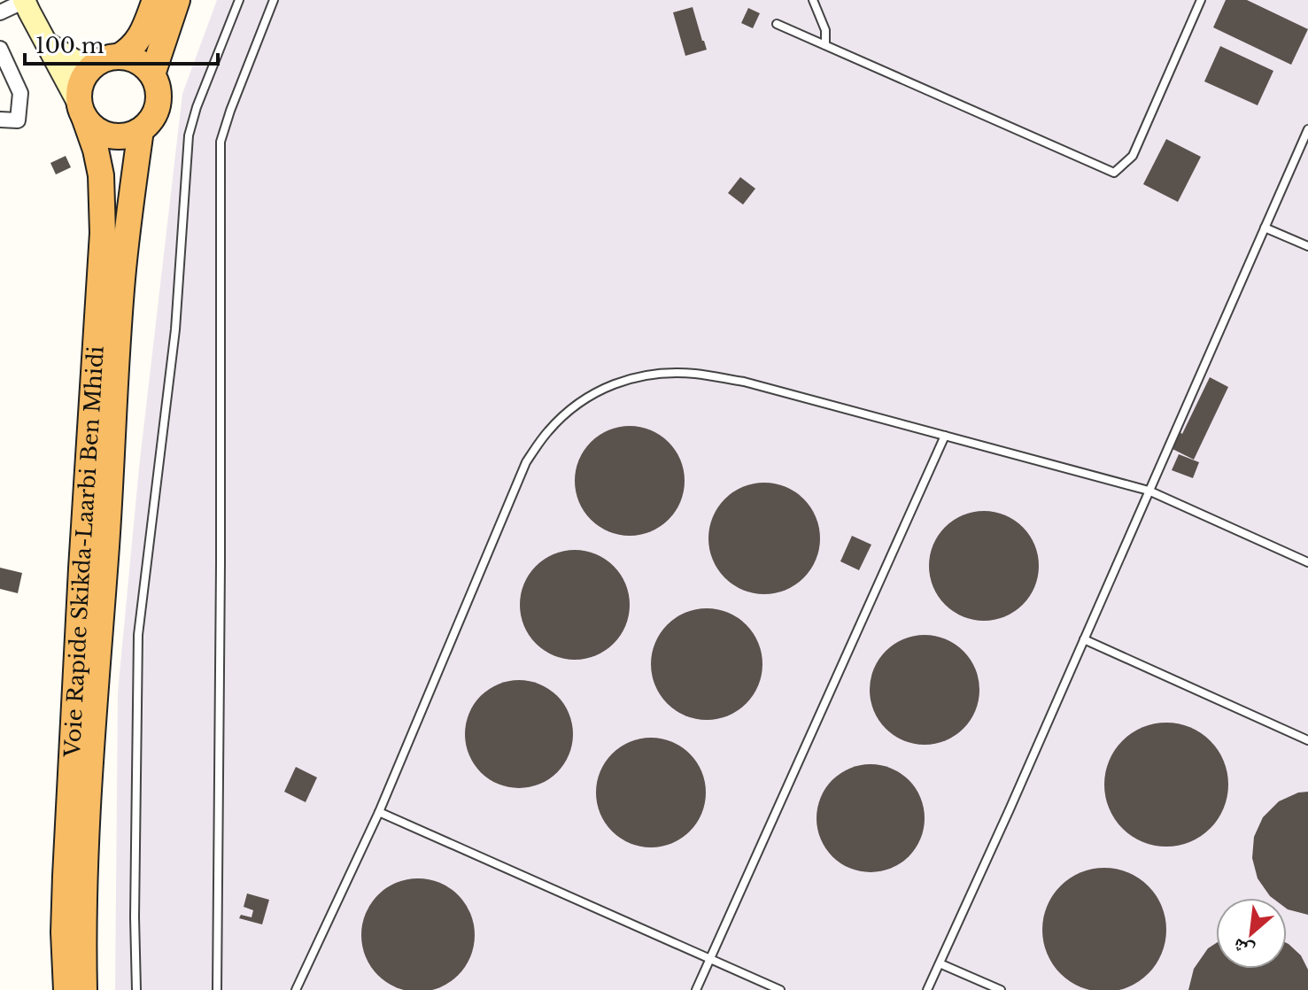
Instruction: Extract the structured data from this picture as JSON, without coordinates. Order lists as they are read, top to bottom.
{
  "streets": {
    "highway": ["Voie Rapide Skikda-Laarbi Ben Mhidi"]
  },
  "scale_bar": "100 m",
  "north": "bottom left"
}
